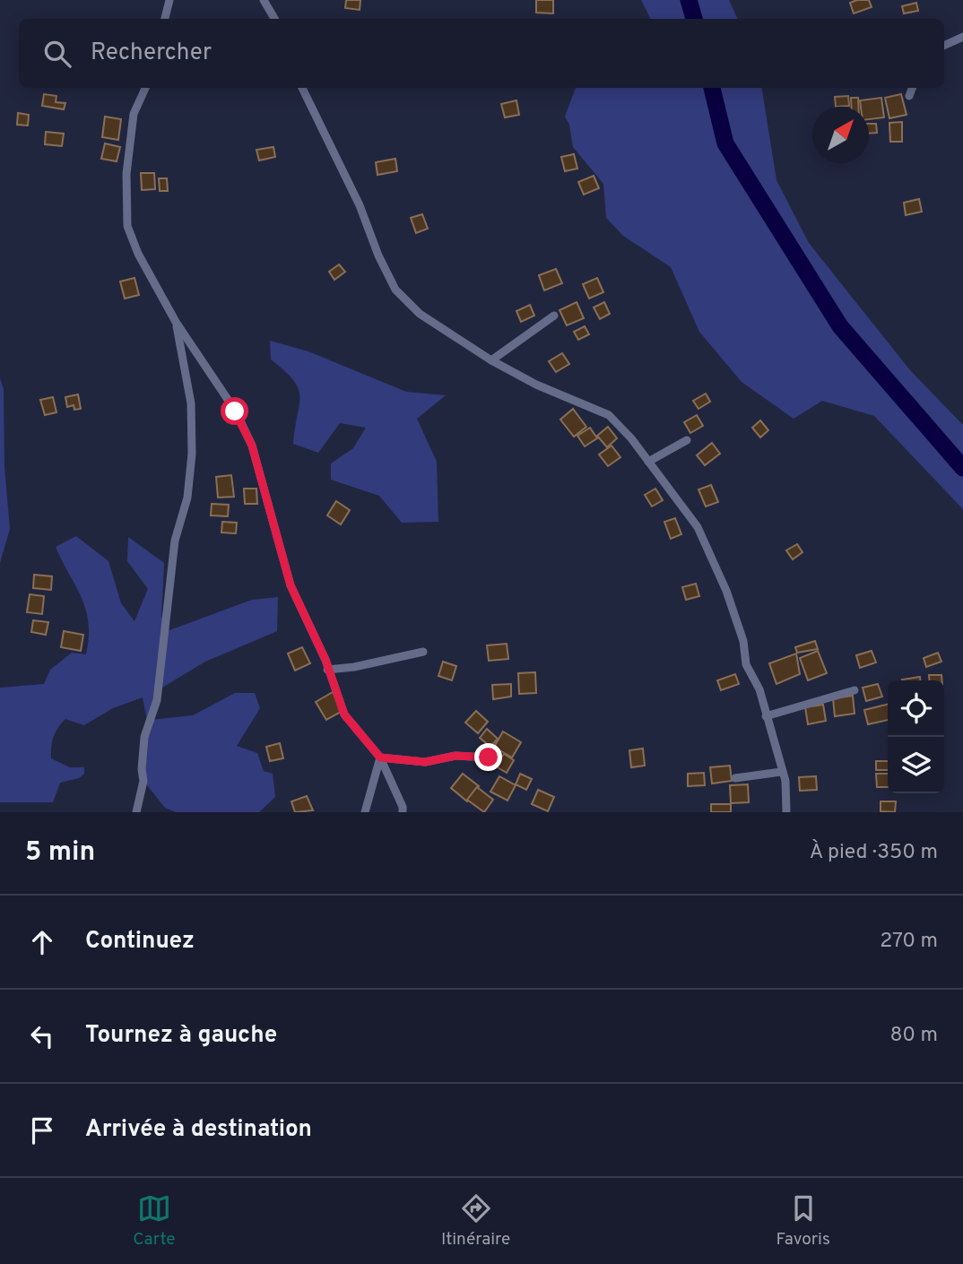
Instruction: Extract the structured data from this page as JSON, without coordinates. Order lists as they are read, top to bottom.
{
  "north": "top right",
  "page": {
    "search": "Rechercher",
    "heading": ["5 min", "À pied · 350 m"],
    "list": [
      ["Continuez", "270 m"],
      ["Tournez à gauche", "80 m"],
      "Arrivée à destination"
    ],
    "nav": ["Carte", "Itinéraire", "Favoris"]
  }
}
